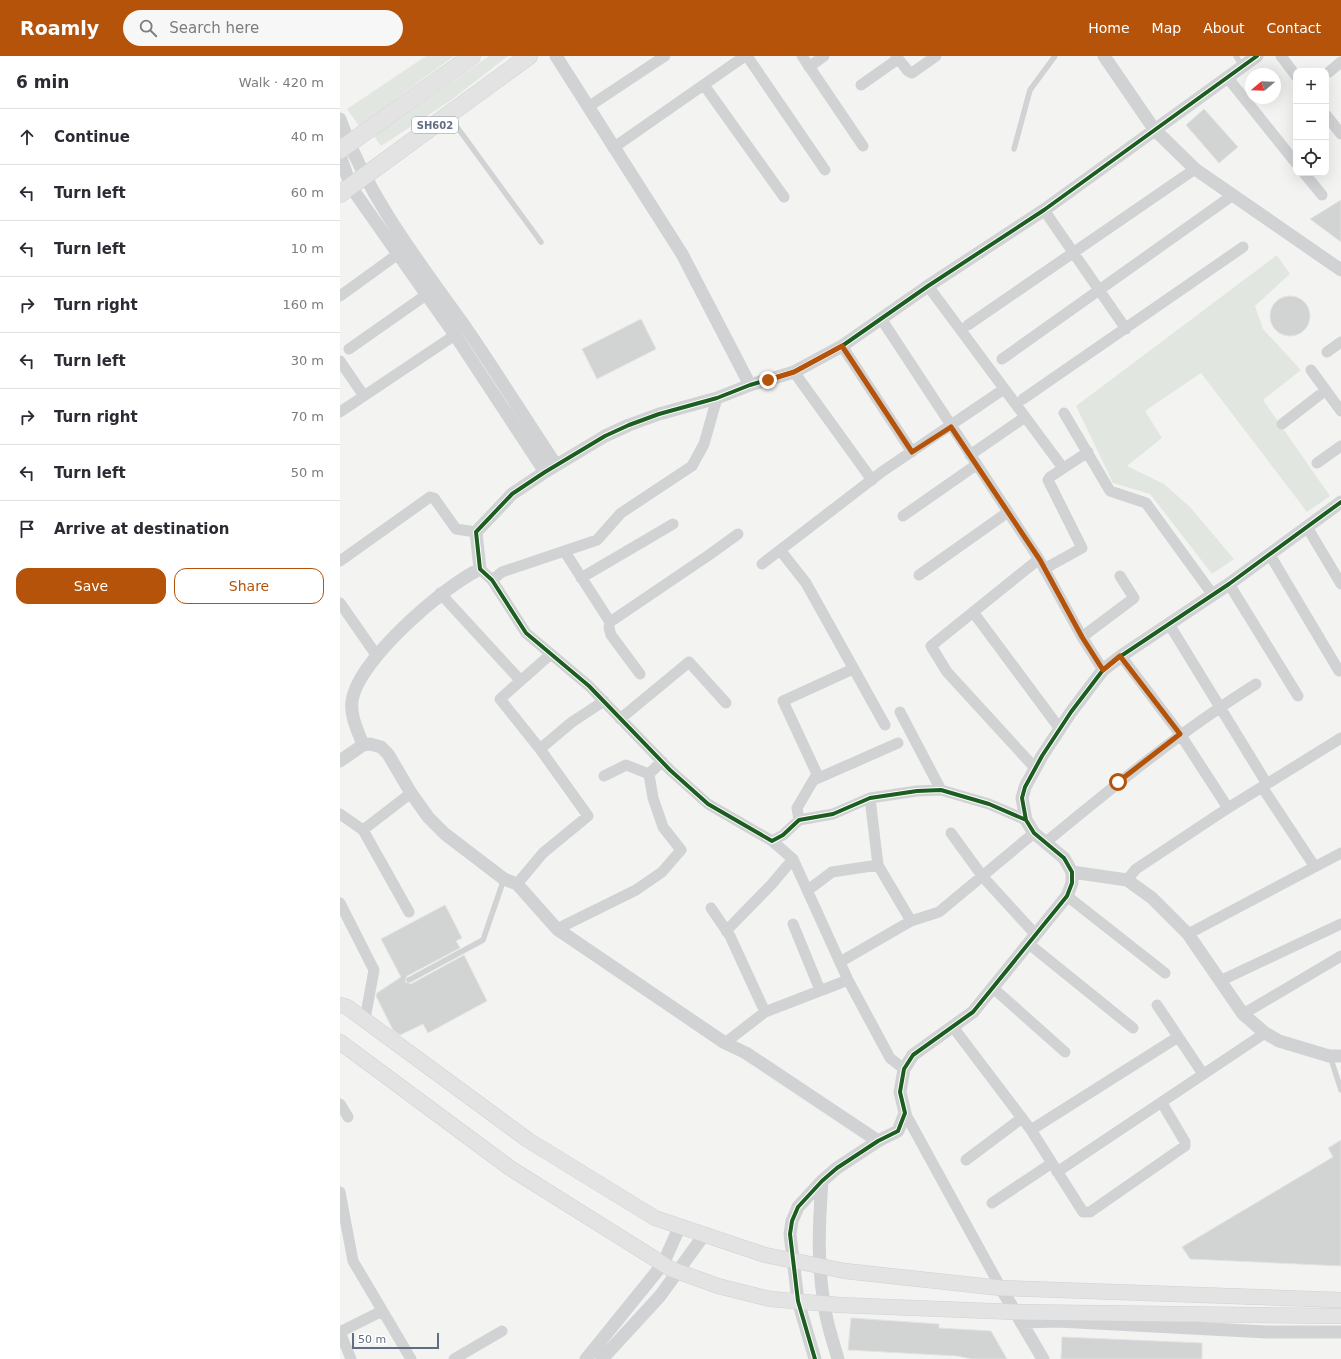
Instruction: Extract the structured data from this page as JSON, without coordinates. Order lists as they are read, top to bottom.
{
  "streets": {
    "main road": ["SH602"]
  },
  "scale_bar": "50 m",
  "north": "left",
  "page": {
    "header": "Roamly",
    "search": "Search here",
    "nav": [
      "Home",
      "Map",
      "About",
      "Contact"
    ],
    "heading": ["6 min", "Walk · 420 m"],
    "map_buttons": ["+", "−"],
    "list": [
      ["Continue", "40 m"],
      ["Turn left", "60 m"],
      ["Turn left", "10 m"],
      ["Turn right", "160 m"],
      ["Turn left", "30 m"],
      ["Turn right", "70 m"],
      ["Turn left", "50 m"],
      "Arrive at destination"
    ],
    "buttons": ["Save", "Share"],
    "scale": "50 m"
  }
}
